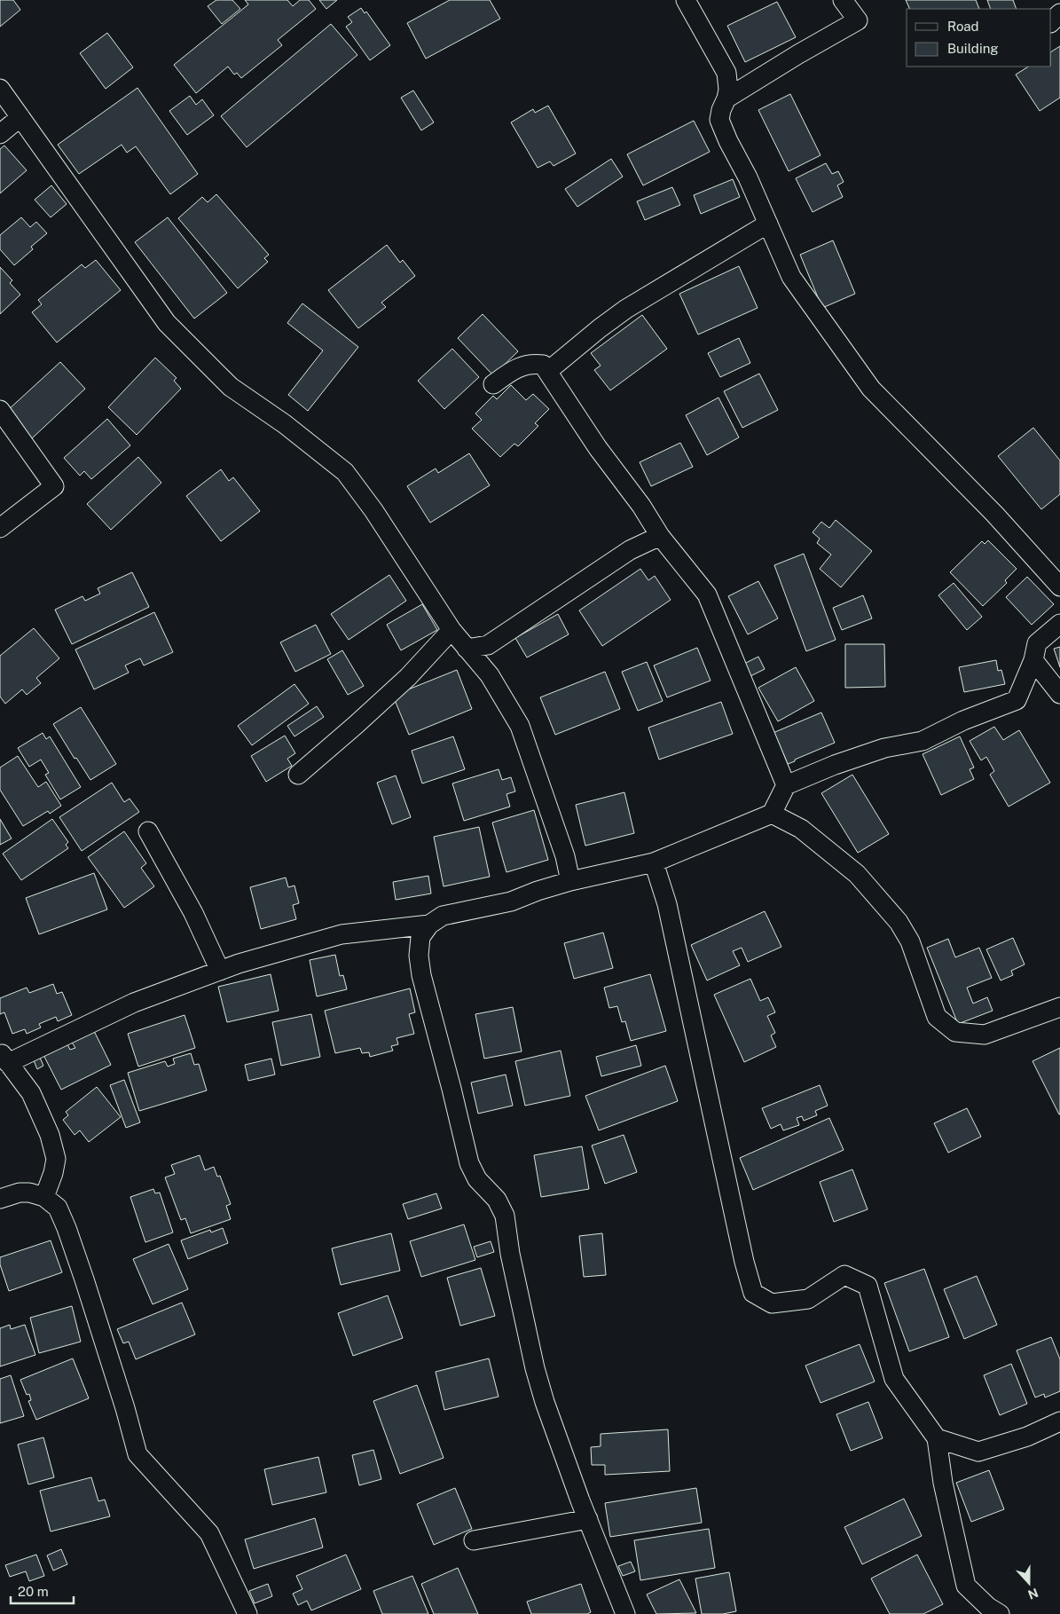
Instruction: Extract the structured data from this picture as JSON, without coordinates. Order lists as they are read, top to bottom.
{
  "legend": ["Road", "Building"],
  "scale_bar": "20 m",
  "north": "bottom"
}
